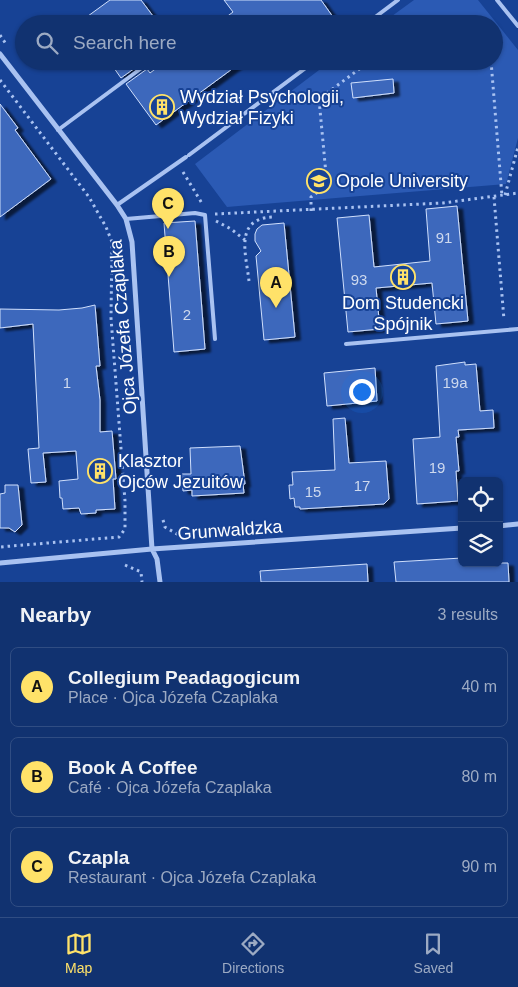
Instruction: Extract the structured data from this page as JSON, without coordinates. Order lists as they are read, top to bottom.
{
  "streets": {
    "street": ["Ojca Józefa Czaplaka", "Grunwaldzka"]
  },
  "crossings": [
    ["Ojca Józefa Czaplaka", "Grunwaldzka"]
  ],
  "places": {
    "building": ["Wydział Psychologii, Wydział Fizyki", "Dom Studencki Spójnik", "Klasztor Ojców Jezuitów"],
    "school or university": ["Opole University"]
  },
  "house_numbers": [
    "91",
    "93",
    "2",
    "1",
    "19a",
    "19",
    "17",
    "15"
  ],
  "page": {
    "search": "Search here",
    "pins": ["C", "B", "A"],
    "heading": ["Nearby", "3 results"],
    "list": [
      {
        "mark": "A",
        "name": "Collegium Peadagogicum",
        "note": "Place · Ojca Józefa Czaplaka",
        "value": "40 m"
      },
      {
        "mark": "B",
        "name": "Book A Coffee",
        "note": "Café · Ojca Józefa Czaplaka",
        "value": "80 m"
      },
      {
        "mark": "C",
        "name": "Czapla",
        "note": "Restaurant · Ojca Józefa Czaplaka",
        "value": "90 m"
      }
    ],
    "nav": ["Map", "Directions", "Saved"]
  }
}
